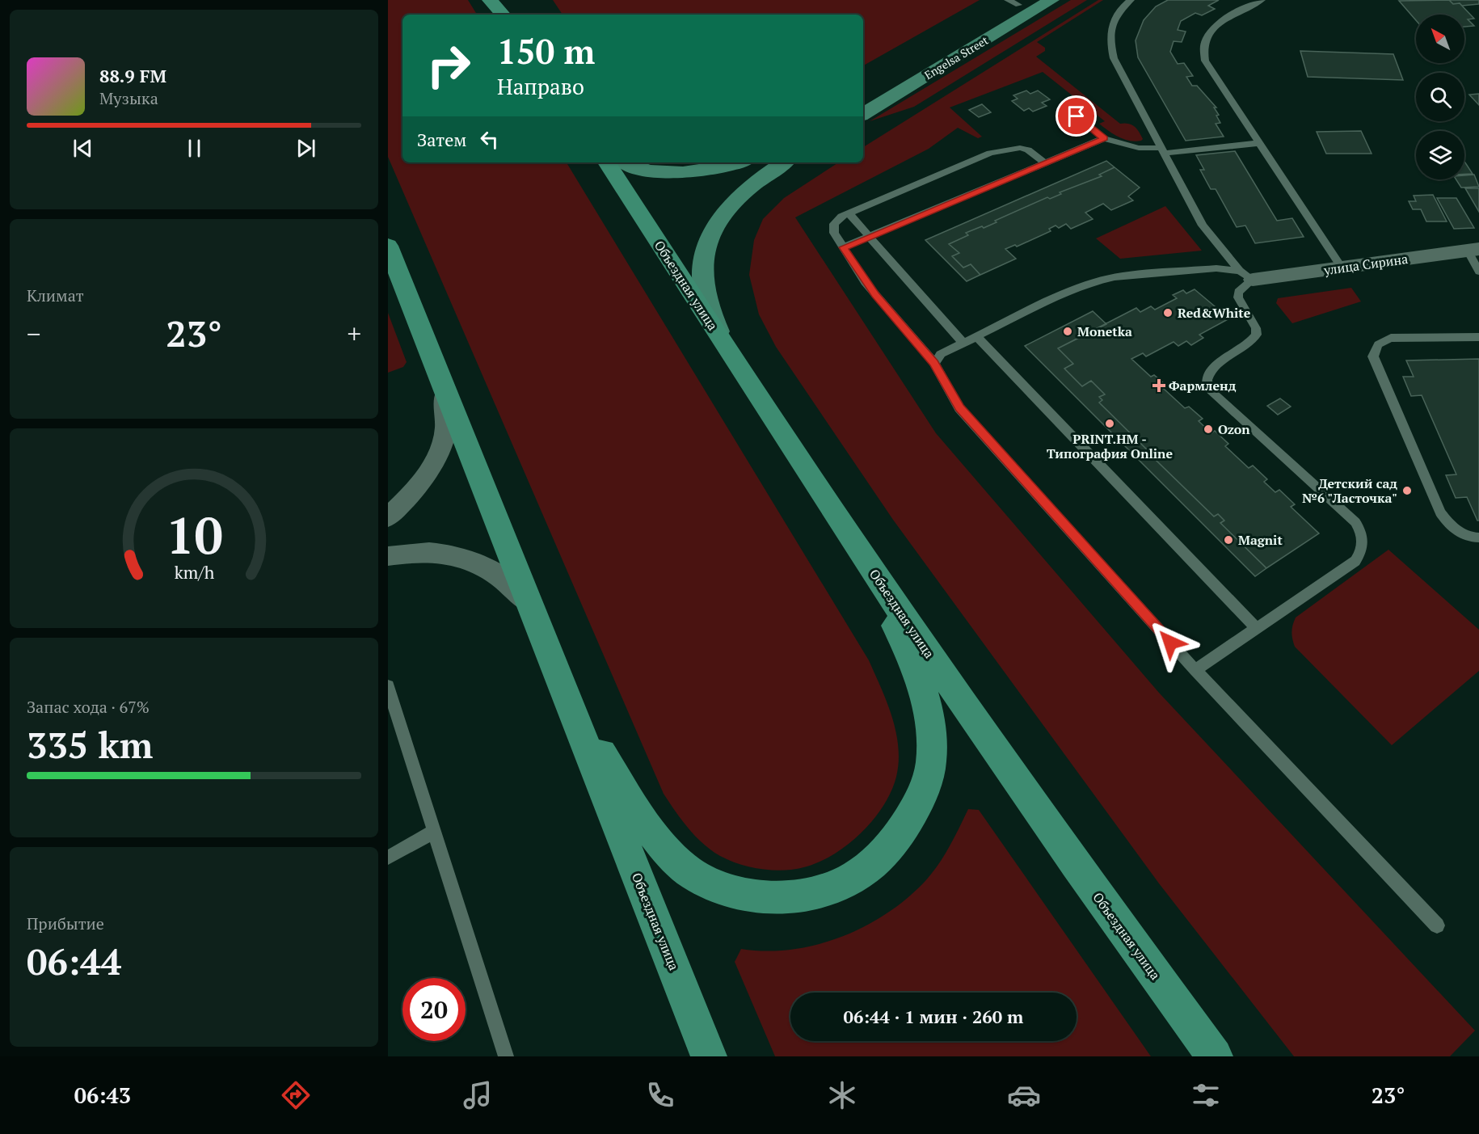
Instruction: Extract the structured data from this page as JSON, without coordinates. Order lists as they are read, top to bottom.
{
  "streets": {
    "highway": ["Объездная улица"],
    "main road": ["Engelsa Street"],
    "street": ["улица Сирина"]
  },
  "places": {
    "other": [
      "Red&White",
      "Monetka",
      "PRINT.HM - Типография Online",
      "Ozon",
      "Детский сад №6 \"Ласточка\"",
      "Magnit"
    ],
    "health": ["Фармленд"]
  },
  "north": "top left",
  "page": {
    "turn": ["150 m", "Направо"],
    "song": ["88.9 FM", "Музыка"],
    "then": "Затем",
    "tile": [
      "Климат",
      ["Запас хода · 67%", "335 km"],
      ["Прибытие", "06:44"]
    ],
    "heat": ["−", "23°", "+"],
    "limit": "20",
    "trip": "06:44 · 1 мин · 260 m",
    "tabs": ["06:43", "23°"],
    "gauge": ["10", "km/h"]
  }
}
